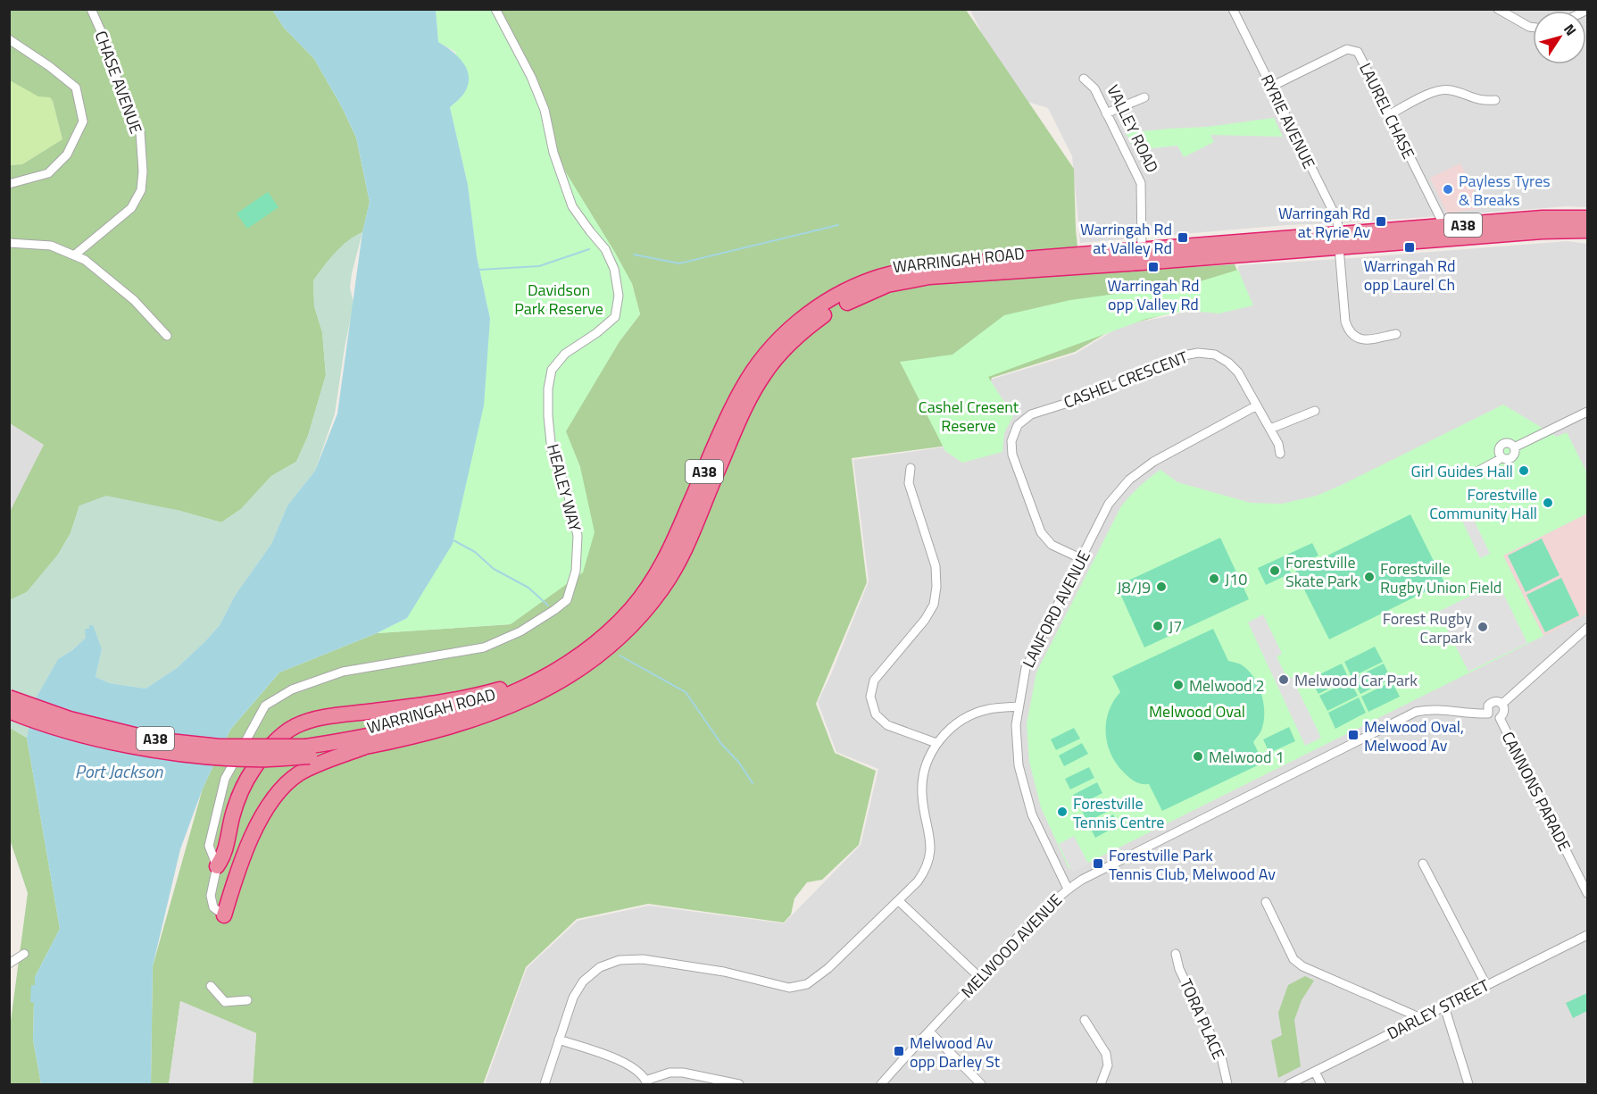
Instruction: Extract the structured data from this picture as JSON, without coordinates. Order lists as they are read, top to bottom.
{
  "streets": {
    "highway": ["A38", "WARRINGAH ROAD"],
    "street": [
      "CHASE AVENUE",
      "LAUREL CHASE",
      "RYRIE AVENUE",
      "VALLEY ROAD",
      "CASHEL CRESCENT",
      "HEALEY WAY",
      "LANFORD AVENUE",
      "CANNONS PARADE",
      "MELWOOD AVENUE",
      "DARLEY STREET",
      "TORA PLACE"
    ]
  },
  "crossings": [
    ["LAUREL CHASE", "RYRIE AVENUE"],
    ["LAUREL CHASE", "WARRINGAH ROAD"],
    ["RYRIE AVENUE", "WARRINGAH ROAD"],
    ["VALLEY ROAD", "WARRINGAH ROAD"],
    ["CASHEL CRESCENT", "LANFORD AVENUE"],
    ["LANFORD AVENUE", "MELWOOD AVENUE"],
    ["CANNONS PARADE", "MELWOOD AVENUE"]
  ],
  "water": ["Port Jackson"],
  "parks": ["Davidson Park Reserve", "Cashel Cresent Reserve", "Melwood Oval"],
  "places": {
    "other": [
      "Payless Tyres & Breaks",
      "Girl Guides Hall",
      "Forestville Community Hall",
      "Forestville Skate Park",
      "Forestville Rugby Union Field",
      "J10",
      "J8/J9",
      "J7",
      "Forest Rugby Carpark",
      "Melwood Car Park",
      "Melwood 2",
      "Melwood 1",
      "Forestville Tennis Centre"
    ],
    "transit": [
      "Warringah Rd at Ryrie Av",
      "Warringah Rd at Valley Rd",
      "Warringah Rd opp Laurel Ch",
      "Warringah Rd opp Valley Rd",
      "Melwood Oval, Melwood Av",
      "Forestville Park Tennis Club, Melwood Av",
      "Melwood Av opp Darley St"
    ]
  },
  "north": "top right"
}
